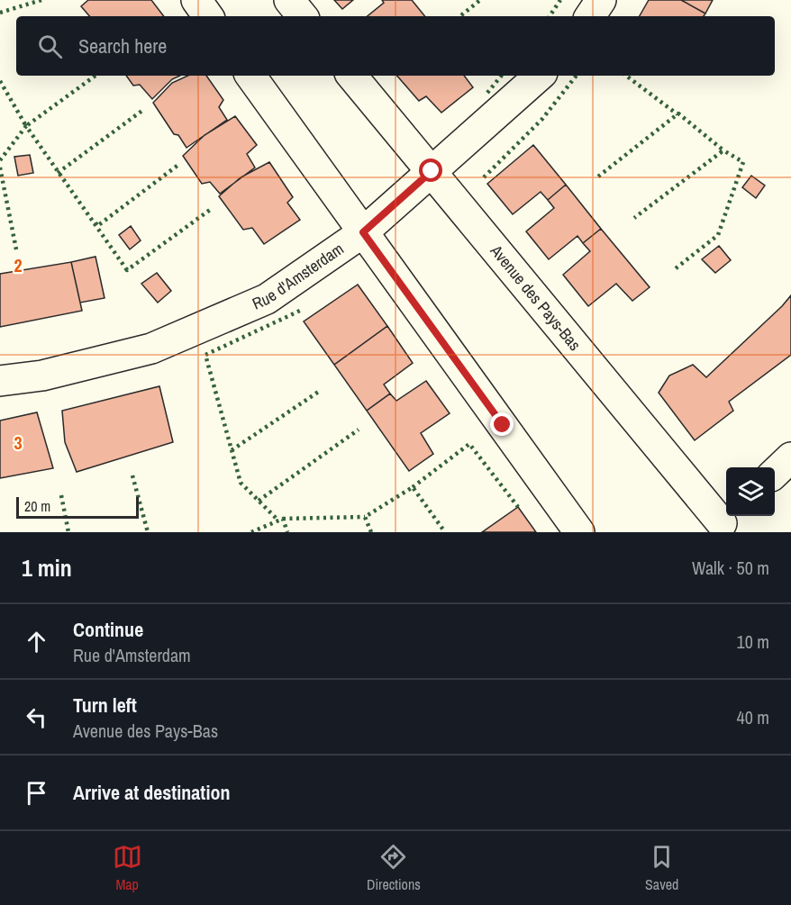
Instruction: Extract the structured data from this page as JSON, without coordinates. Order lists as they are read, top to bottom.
{
  "streets": {
    "street": ["Rue d'Amsterdam", "Avenue des Pays-Bas"]
  },
  "crossings": [
    ["Rue d'Amsterdam", "Avenue des Pays-Bas"]
  ],
  "scale_bar": "20 m",
  "page": {
    "search": "Search here",
    "scale": "20 m",
    "heading": ["1 min", "Walk · 50 m"],
    "list": [
      ["Continue", "Rue d'Amsterdam", "10 m"],
      ["Turn left", "Avenue des Pays-Bas", "40 m"],
      "Arrive at destination"
    ],
    "nav": ["Map", "Directions", "Saved"]
  },
  "grid": {
    "rows": ["2", "3"]
  }
}
